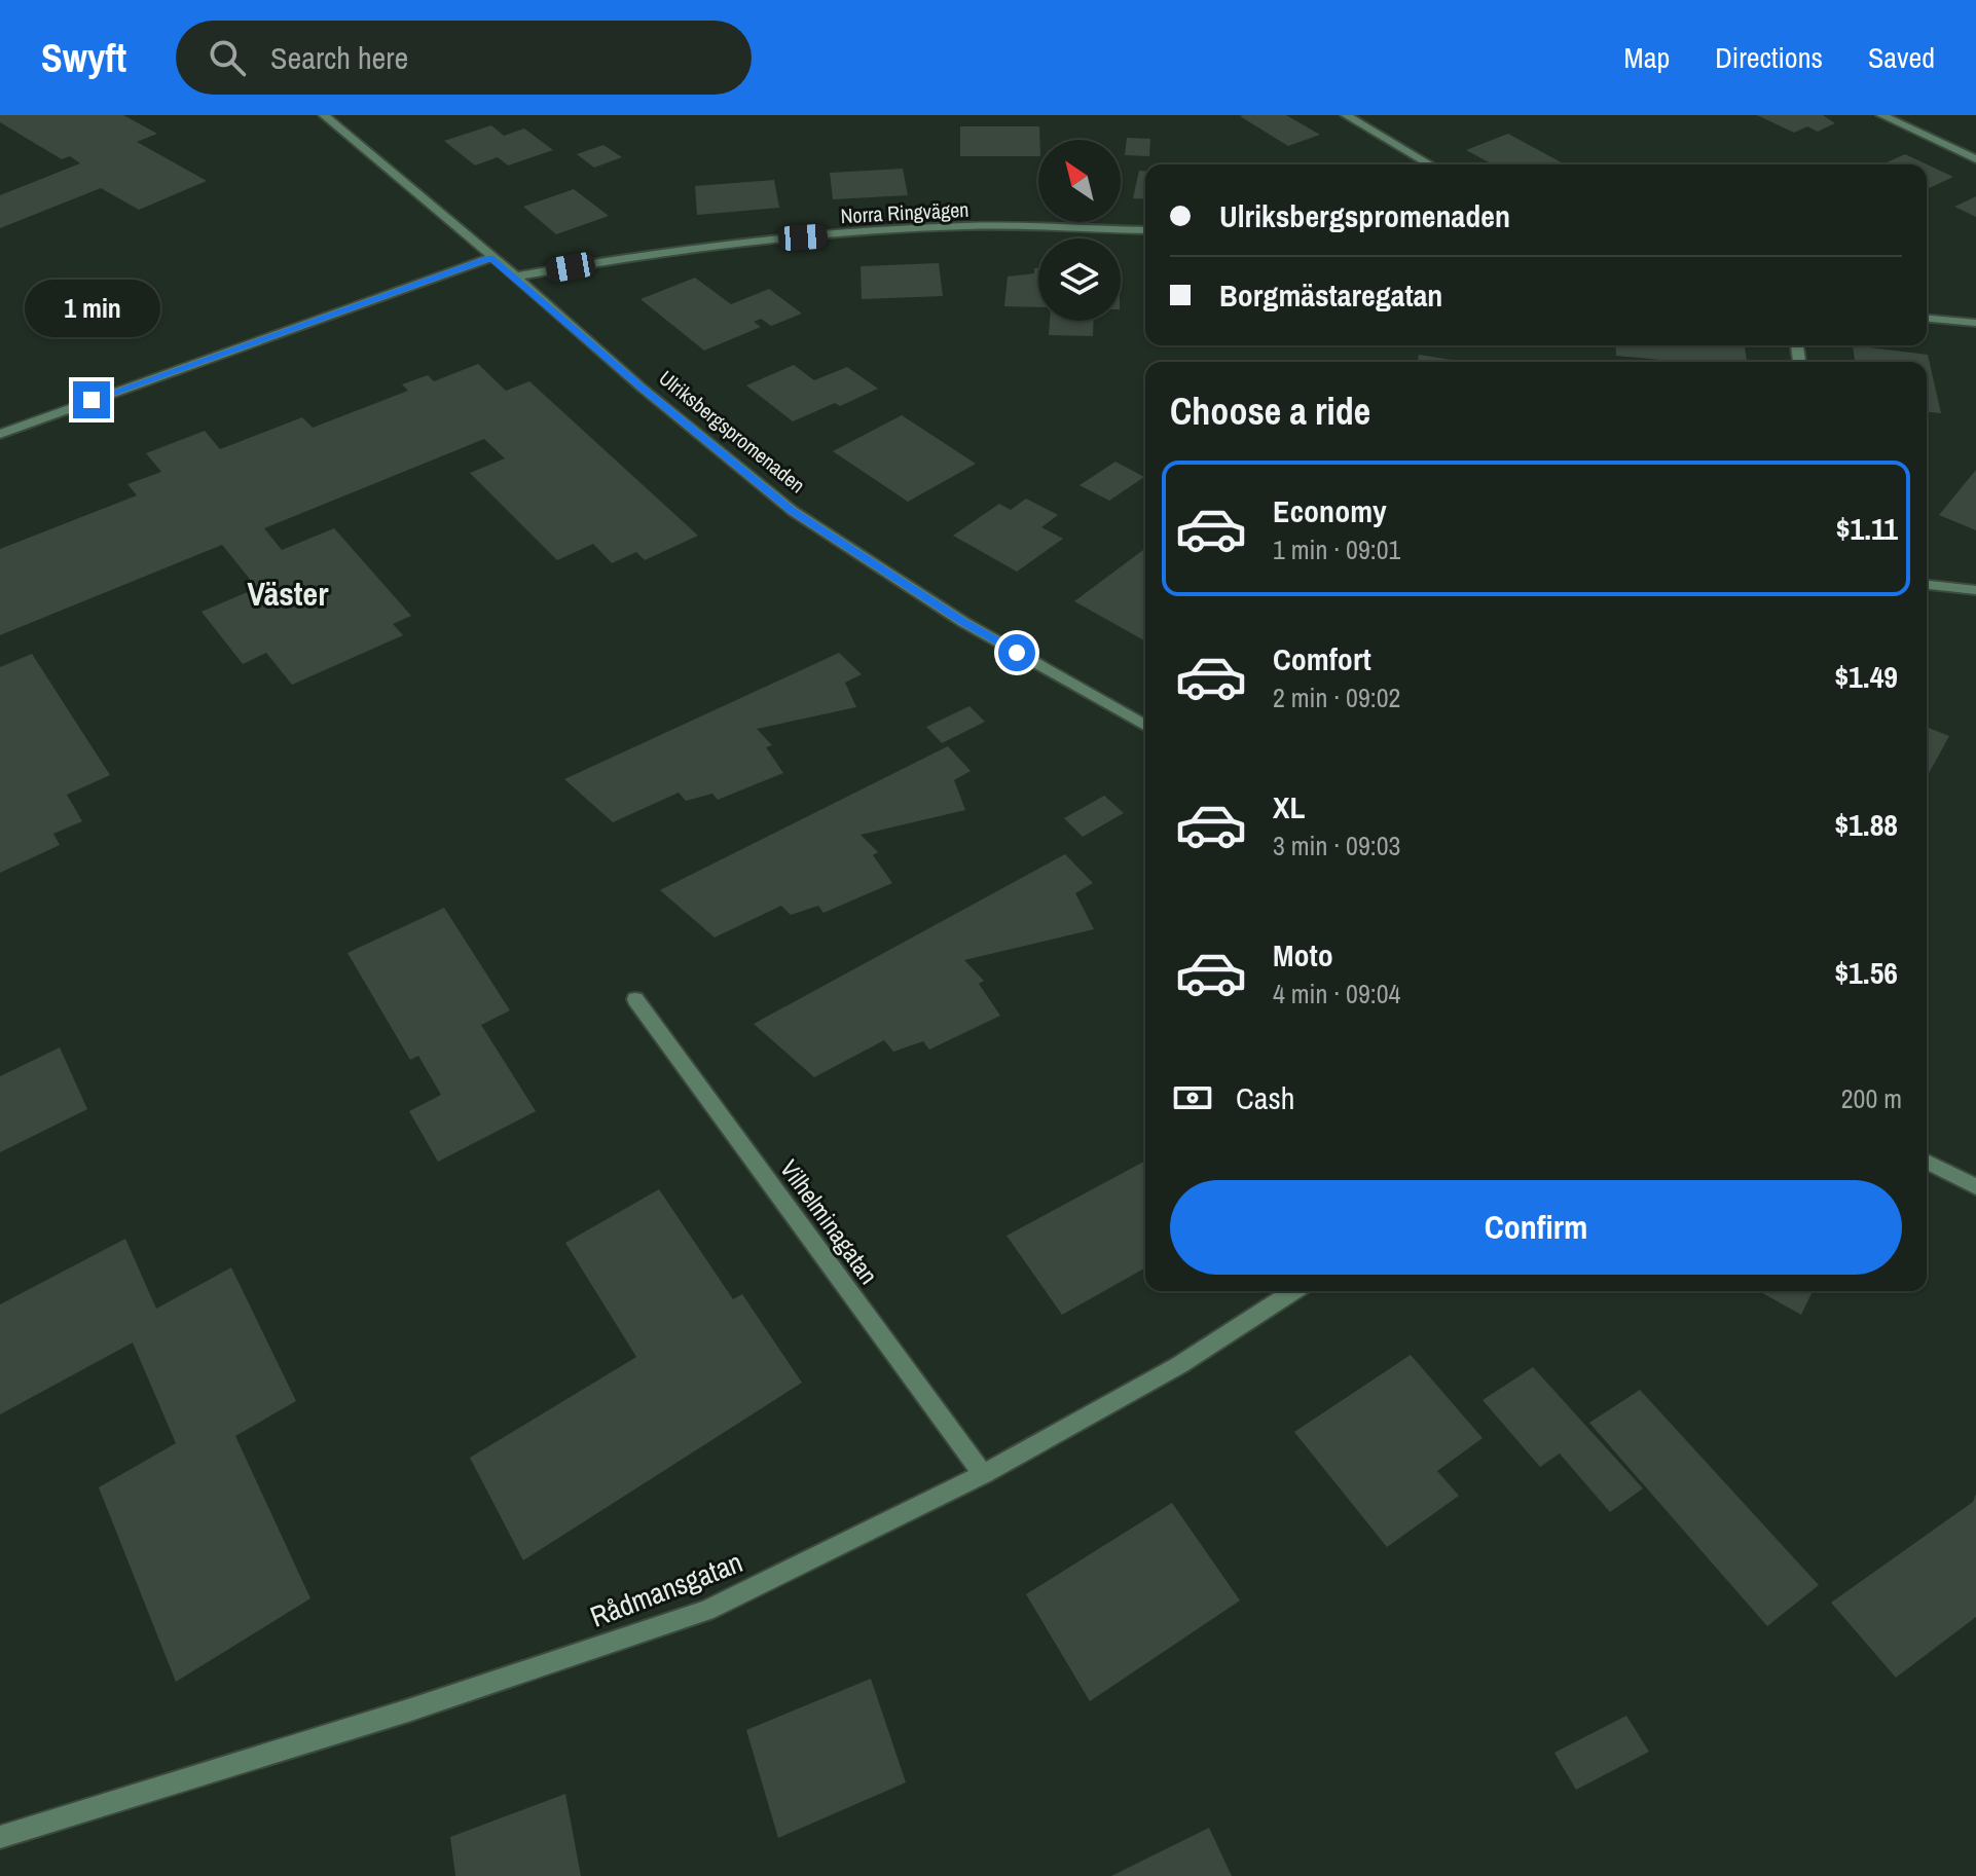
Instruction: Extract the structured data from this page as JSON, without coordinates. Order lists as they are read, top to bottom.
{
  "streets": {
    "street": [
      "Norra Ringvägen",
      "Ulriksbergspromenaden",
      "Vilhelminagatan",
      "Rådmansgatan"
    ]
  },
  "crossings": [
    ["Norra Ringvägen", "Ulriksbergspromenaden"],
    ["Vilhelminagatan", "Rådmansgatan"]
  ],
  "districts": ["Väster"],
  "north": "top left",
  "page": {
    "header": "Swyft",
    "search": "Search here",
    "nav": ["Map", "Directions", "Saved"],
    "banner": ["Ulriksbergspromenaden", "Borgmästaregatan"],
    "bubble": "1 min",
    "heading": "Choose a ride",
    "list": [
      {
        "name": "Economy",
        "note": "1 min · 09:01",
        "value": "$1.11"
      },
      {
        "name": "Comfort",
        "note": "2 min · 09:02",
        "value": "$1.49"
      },
      {
        "name": "XL",
        "note": "3 min · 09:03",
        "value": "$1.88"
      },
      {
        "name": "Moto",
        "note": "4 min · 09:04",
        "value": "$1.56"
      }
    ],
    "pay": ["Cash", "200 m"],
    "buttons": "Confirm"
  }
}
